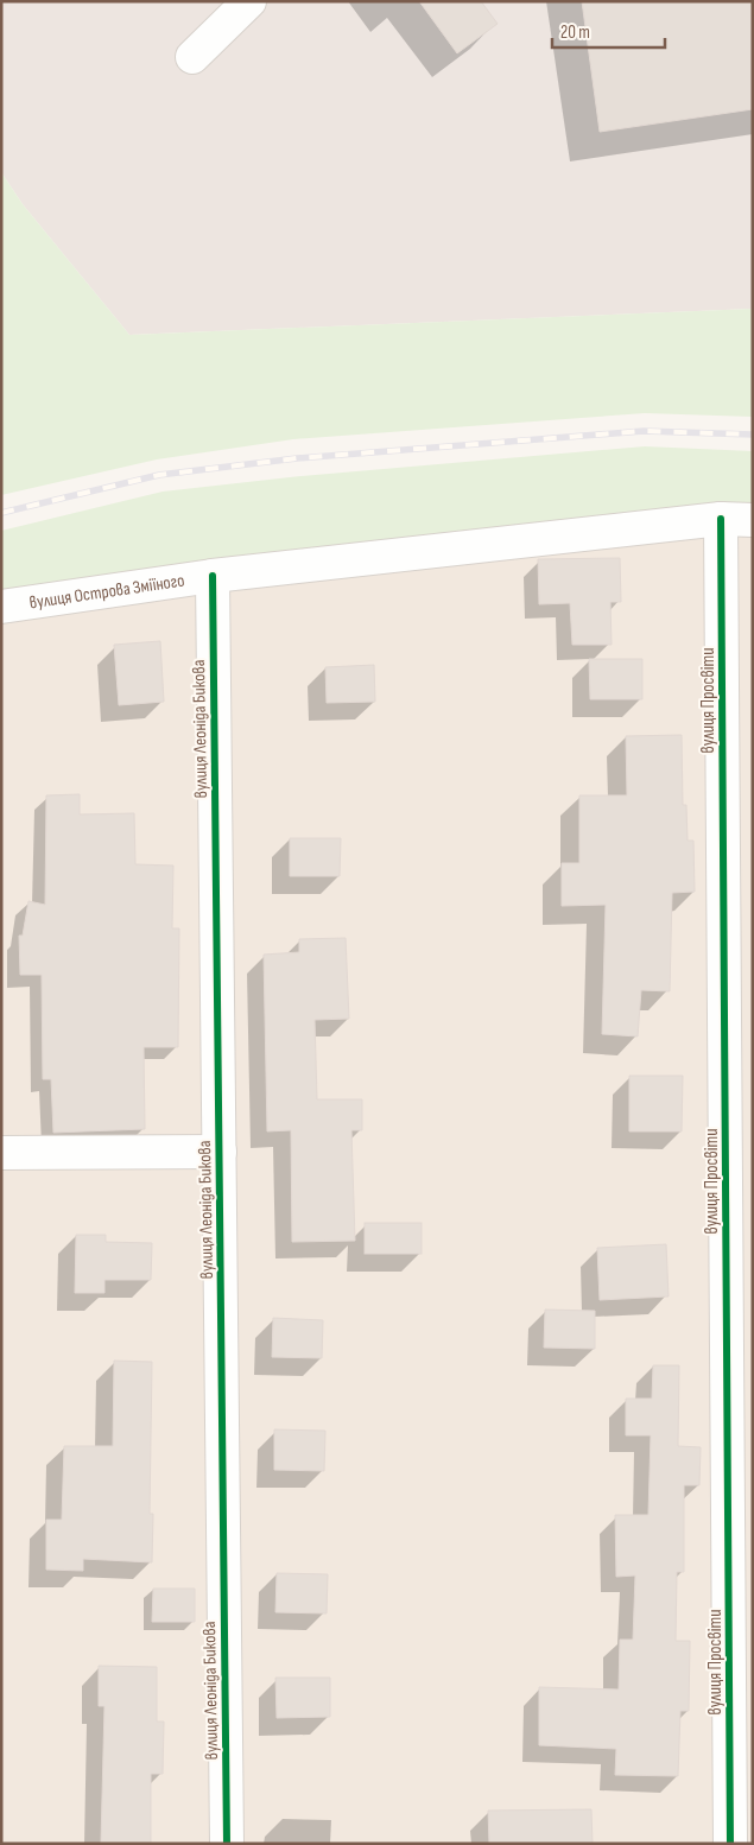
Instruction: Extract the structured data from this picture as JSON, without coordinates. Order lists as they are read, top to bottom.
{
  "streets": {
    "street": ["вулиця Острова Зміїного", "вулиця Просвіти", "вулиця Леоніда Бикова"]
  },
  "crossings": [
    ["вулиця Острова Зміїного", "вулиця Просвіти"],
    ["вулиця Острова Зміїного", "вулиця Леоніда Бикова"]
  ],
  "scale_bar": "20 m"
}
